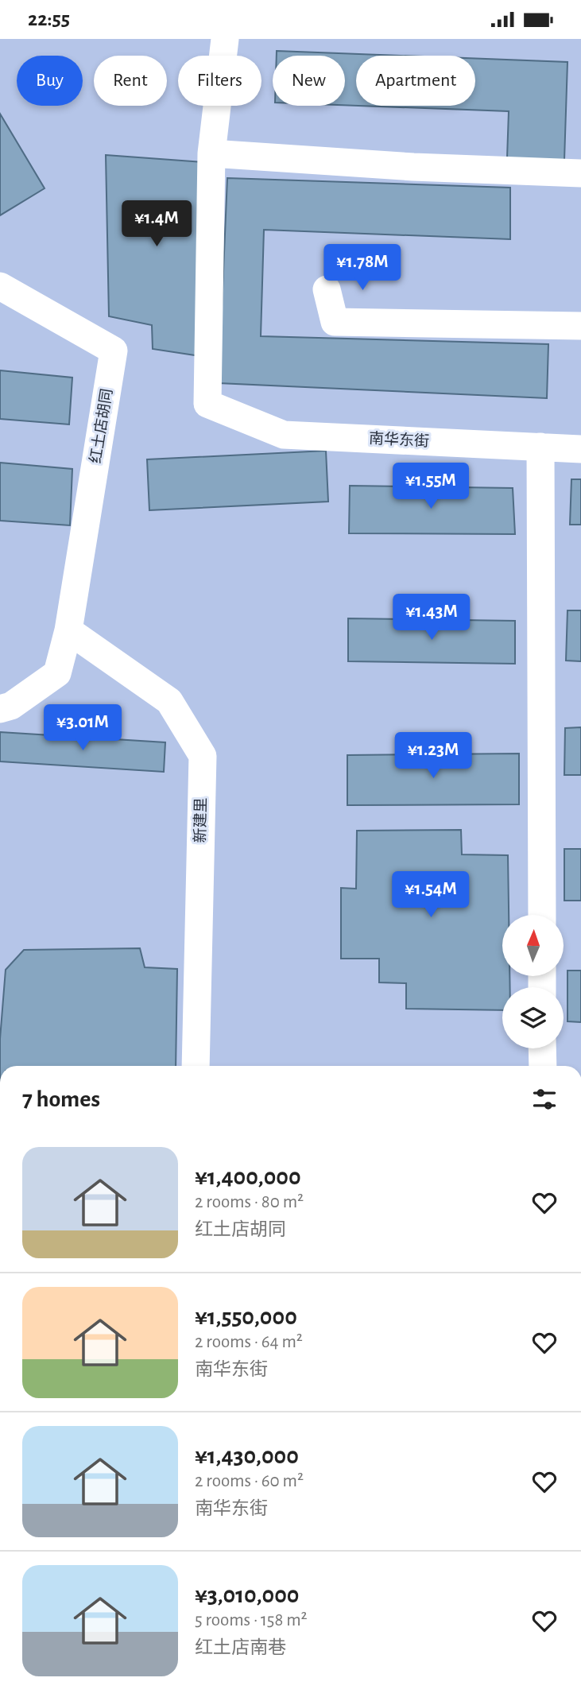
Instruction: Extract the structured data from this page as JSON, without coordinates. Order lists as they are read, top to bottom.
{
  "streets": {
    "street": ["红土店胡同", "南华东街", "新建里"]
  },
  "crossings": [
    ["红土店胡同", "新建里"]
  ],
  "north": "top",
  "page": {
    "status": "22:55",
    "chip": [
      "Buy",
      "Rent",
      "Filters",
      "New",
      "Apartment"
    ],
    "price": [
      "¥1.4M",
      "¥1.78M",
      "¥1.55M",
      "¥1.43M",
      "¥3.01M",
      "¥1.23M",
      "¥1.54M"
    ],
    "heading": "7 homes",
    "list": [
      {
        "name": "¥1,400,000",
        "note": "2 rooms · 80 m² · 红土店胡同"
      },
      {
        "name": "¥1,550,000",
        "note": "2 rooms · 64 m² · 南华东街"
      },
      {
        "name": "¥1,430,000",
        "note": "2 rooms · 60 m² · 南华东街"
      },
      {
        "name": "¥3,010,000",
        "note": "5 rooms · 158 m² · 红土店南巷"
      }
    ]
  }
}
